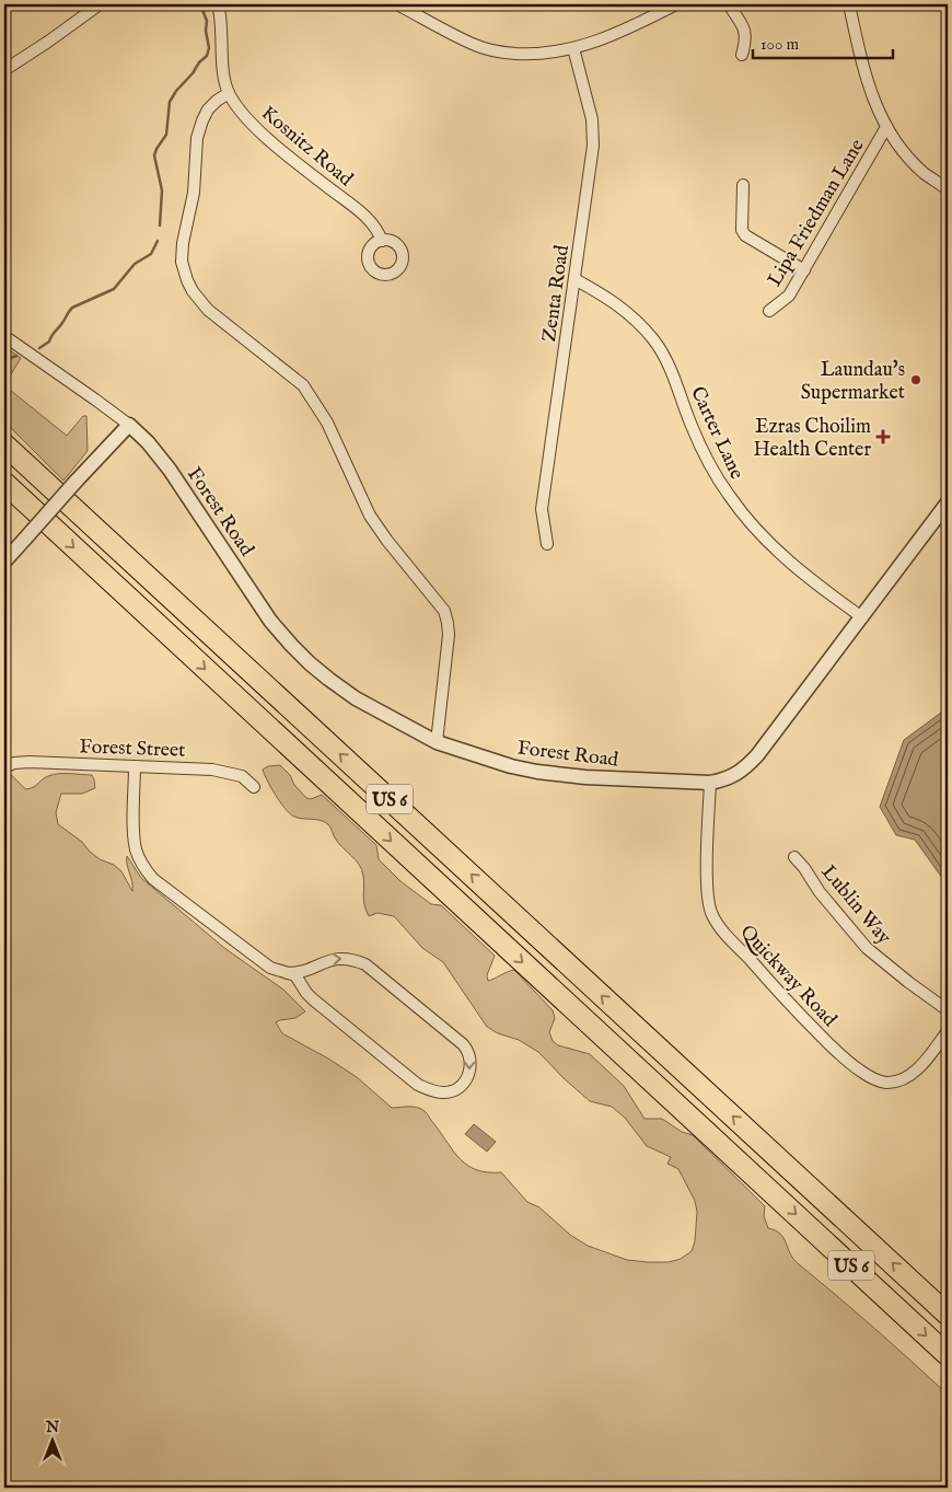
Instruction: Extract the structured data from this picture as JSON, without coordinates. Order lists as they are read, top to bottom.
{
  "streets": {
    "highway": ["US 6"],
    "street": [
      "Kosnitz Road",
      "Lipa Friedman Lane",
      "Zenta Road",
      "Carter Lane",
      "Forest Road",
      "Forest Street",
      "Lublin Way",
      "Quickway Road"
    ]
  },
  "crossings": [
    ["Zenta Road", "Carter Lane"],
    ["Carter Lane", "Forest Road"],
    ["Forest Road", "Quickway Road"]
  ],
  "places": {
    "other": ["Laundau's Supermarket"],
    "health": ["Ezras Choilim Health Center"]
  },
  "scale_bar": "100 m",
  "north": "top"
}
